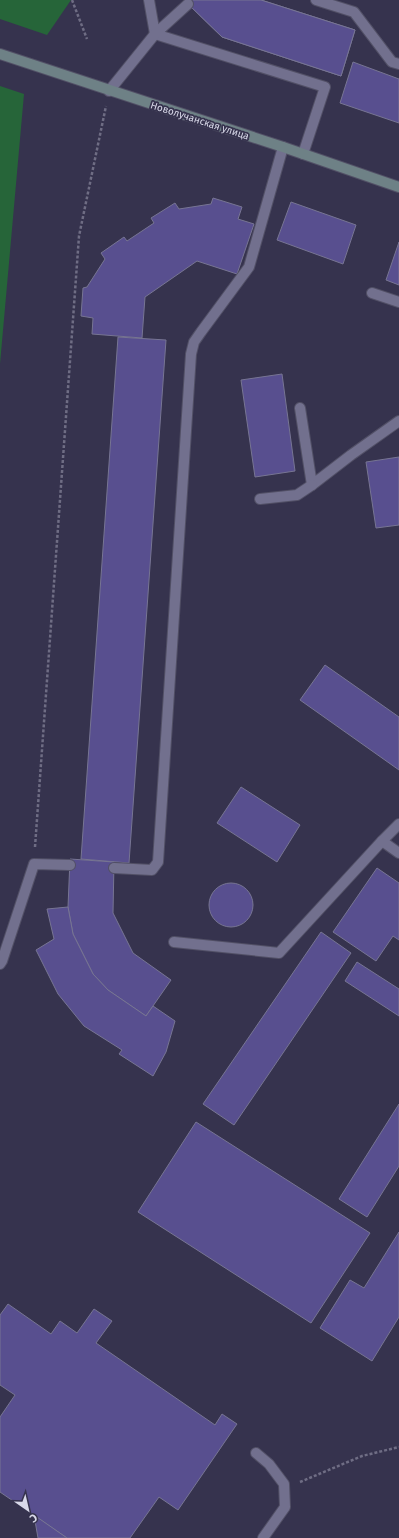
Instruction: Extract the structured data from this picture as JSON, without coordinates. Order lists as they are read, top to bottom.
{
  "streets": {
    "street": ["Новолучанская улица"]
  },
  "north": "bottom right"
}
